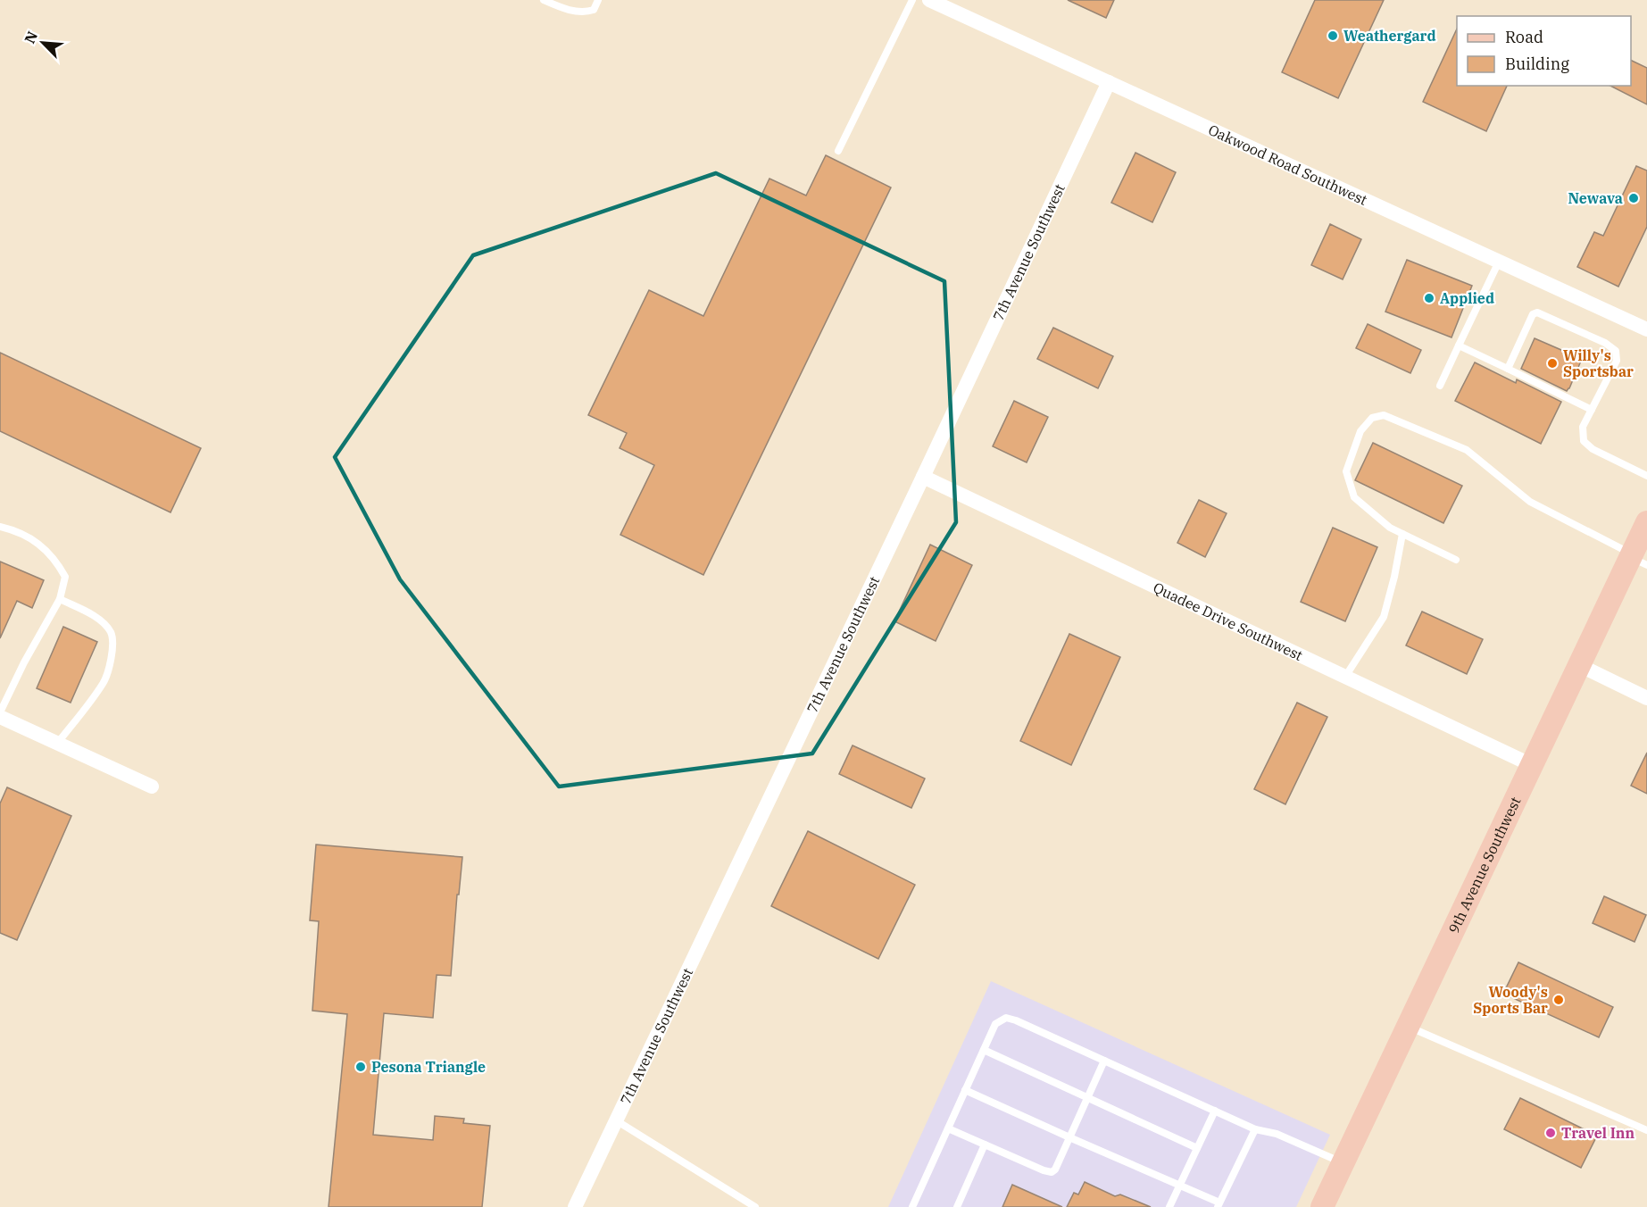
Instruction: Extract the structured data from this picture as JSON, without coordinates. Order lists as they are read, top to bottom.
{
  "streets": {
    "main road": ["9th Avenue Southwest"],
    "street": ["Oakwood Road Southwest", "7th Avenue Southwest", "Quadee Drive Southwest"]
  },
  "crossings": [
    ["Oakwood Road Southwest", "7th Avenue Southwest"],
    ["7th Avenue Southwest", "Quadee Drive Southwest"],
    ["Quadee Drive Southwest", "9th Avenue Southwest"]
  ],
  "places": [
    "Weathergard",
    "Newava",
    "Applied",
    "Willy's Sportsbar",
    "Woody's Sports Bar",
    "Pesona Triangle",
    "Travel Inn"
  ],
  "legend": ["Road", "Building"],
  "north": "top left"
}
